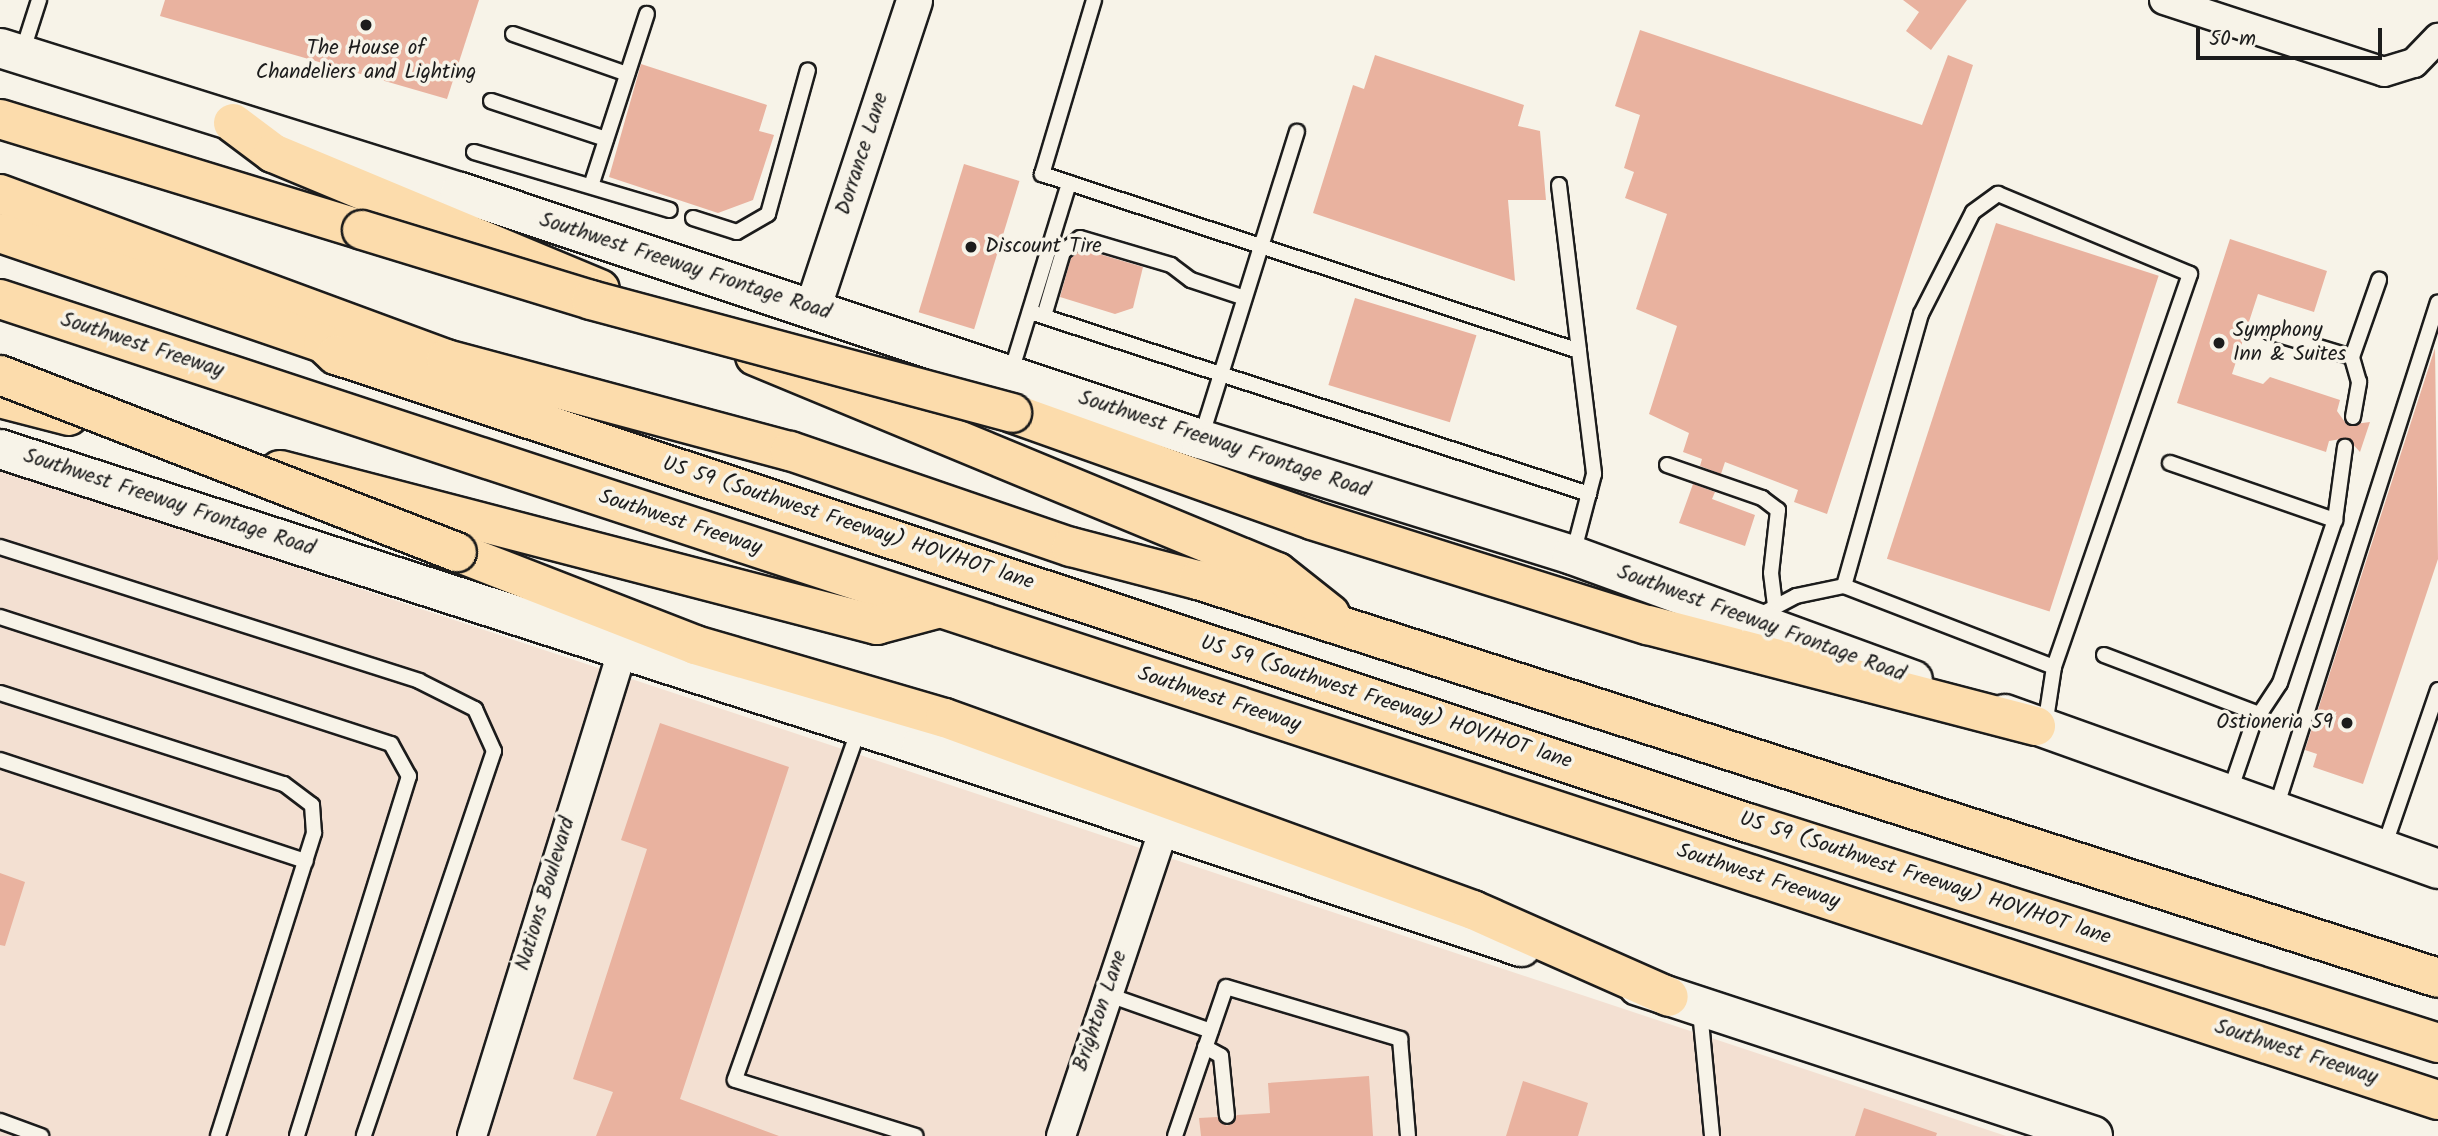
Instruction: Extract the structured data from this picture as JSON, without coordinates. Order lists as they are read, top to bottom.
{
  "streets": {
    "highway": ["Southwest Freeway", "US 59 (Southwest Freeway) HOV/HOT lane"],
    "main road": ["Southwest Freeway Frontage Road"],
    "street": ["Dorrance Lane", "Nations Boulevard", "Brighton Lane"]
  },
  "crossings": [
    ["Dorrance Lane", "Southwest Freeway Frontage Road"],
    ["Southwest Freeway Frontage Road", "Nations Boulevard"],
    ["Southwest Freeway Frontage Road", "Brighton Lane"],
    ["Southwest Freeway", "US 59 (Southwest Freeway) HOV/HOT lane"]
  ],
  "places": [
    "The House of Chandeliers and Lighting",
    "Discount Tire",
    "Symphony Inn & Suites",
    "Ostioneria 59"
  ],
  "scale_bar": "50 m"
}
